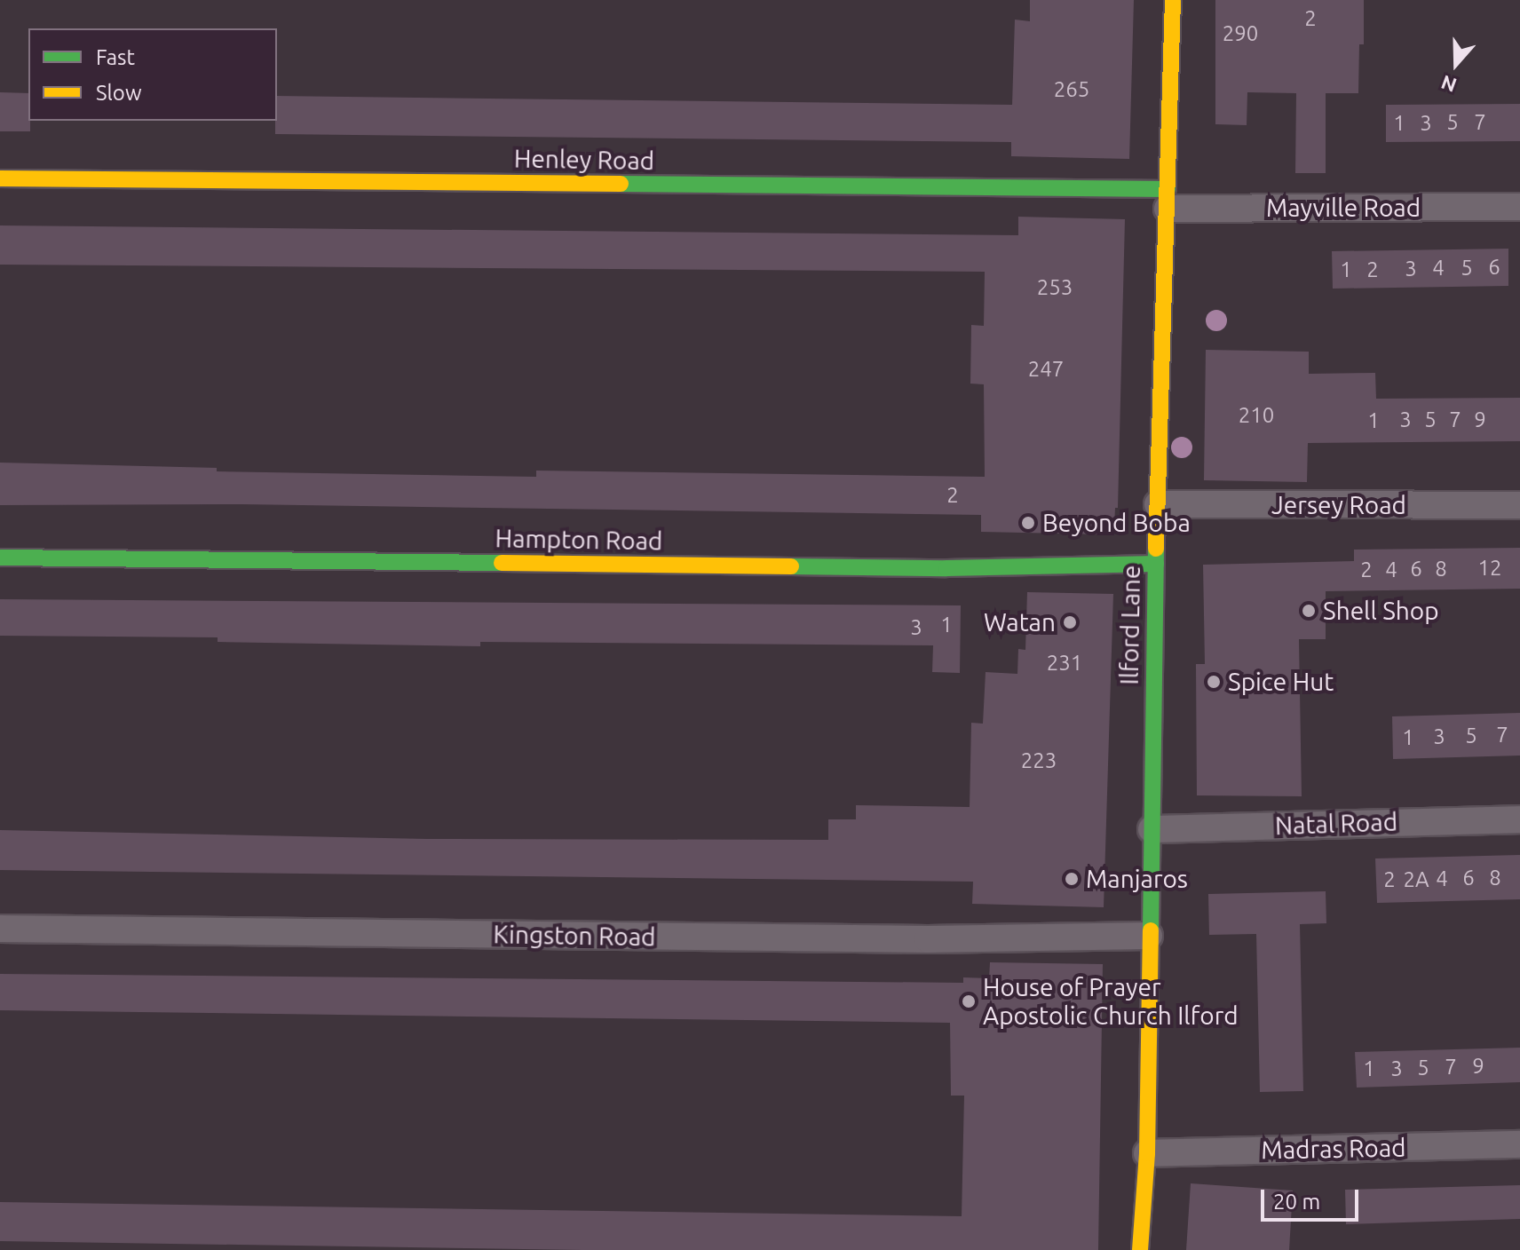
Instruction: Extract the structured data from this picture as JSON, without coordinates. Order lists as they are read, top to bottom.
{
  "streets": {
    "street": [
      "Henley Road",
      "Mayville Road",
      "Jersey Road",
      "Hampton Road",
      "Ilford Lane",
      "Natal Road",
      "Kingston Road",
      "Madras Road"
    ]
  },
  "crossings": [
    ["Henley Road", "Mayville Road"],
    ["Henley Road", "Ilford Lane"],
    ["Mayville Road", "Ilford Lane"],
    ["Jersey Road", "Ilford Lane"],
    ["Hampton Road", "Ilford Lane"],
    ["Ilford Lane", "Natal Road"],
    ["Ilford Lane", "Kingston Road"],
    ["Ilford Lane", "Madras Road"]
  ],
  "places": [
    "Beyond Boba",
    "Shell Shop",
    "Watan",
    "Spice Hut",
    "Manjaros",
    "House of Prayer Apostolic Church Ilford"
  ],
  "house_numbers": [
    "2",
    "290",
    "265",
    "5",
    "7",
    "1",
    "3",
    "6",
    "4",
    "5",
    "3",
    "1",
    "2",
    "253",
    "247",
    "210",
    "3",
    "5",
    "7",
    "9",
    "1",
    "2",
    "12",
    "6",
    "8",
    "2",
    "4",
    "1",
    "3",
    "231",
    "7",
    "5",
    "3",
    "1",
    "223",
    "6",
    "8",
    "4",
    "2",
    "2A",
    "9",
    "7",
    "5",
    "1",
    "3"
  ],
  "legend": ["Fast", "Slow"],
  "scale_bar": "20 m",
  "north": "bottom"
}
